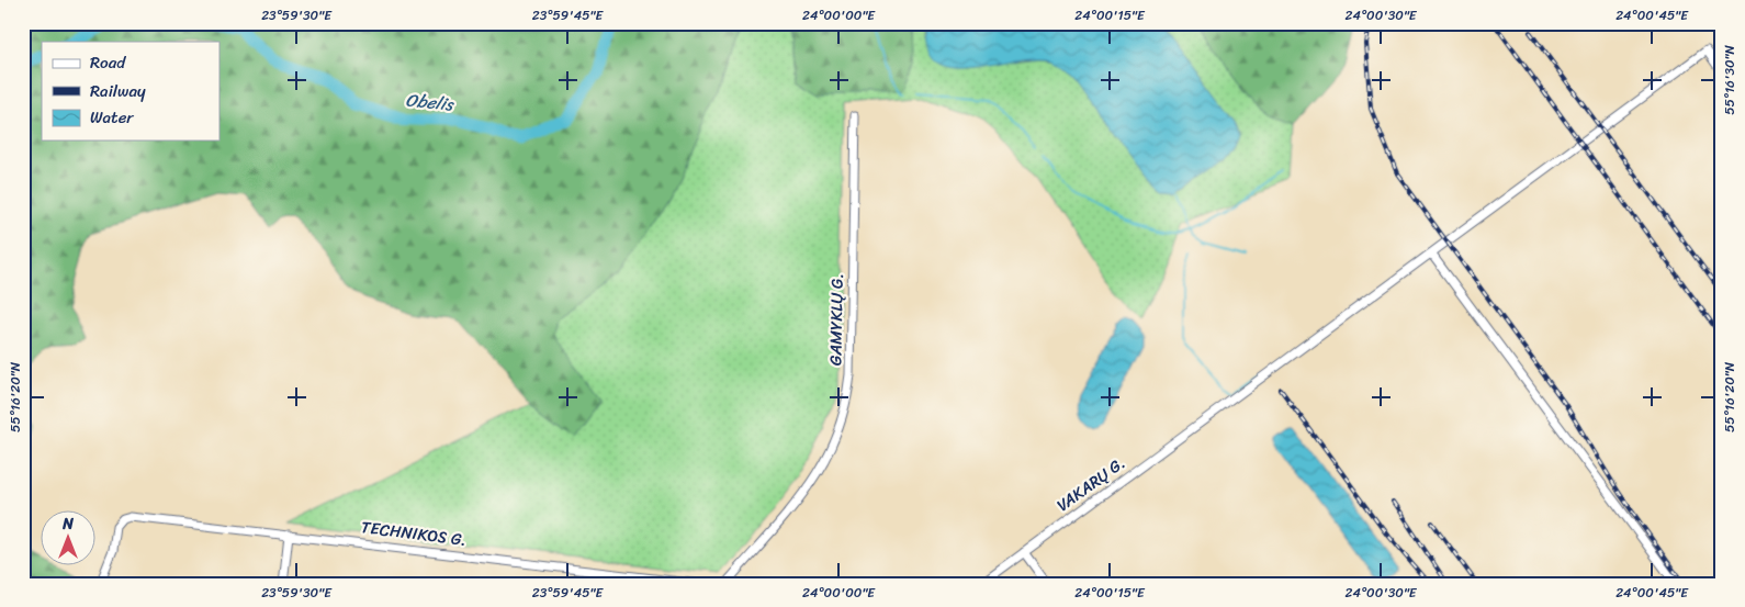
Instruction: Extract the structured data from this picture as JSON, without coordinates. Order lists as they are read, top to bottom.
{
  "streets": {
    "street": ["GAMYKLŲ G.", "VAKARŲ G.", "TECHNIKOS G."]
  },
  "water": ["Obelis"],
  "legend": ["Road", "Railway", "Water"],
  "north": "top",
  "coordinates": [
    "23°59'30\"E",
    "23°59'45\"E",
    "24°00'00\"E",
    "24°00'15\"E",
    "24°00'30\"E",
    "24°00'45\"E",
    "55°16'30\"N",
    "55°16'20\"N"
  ]
}
